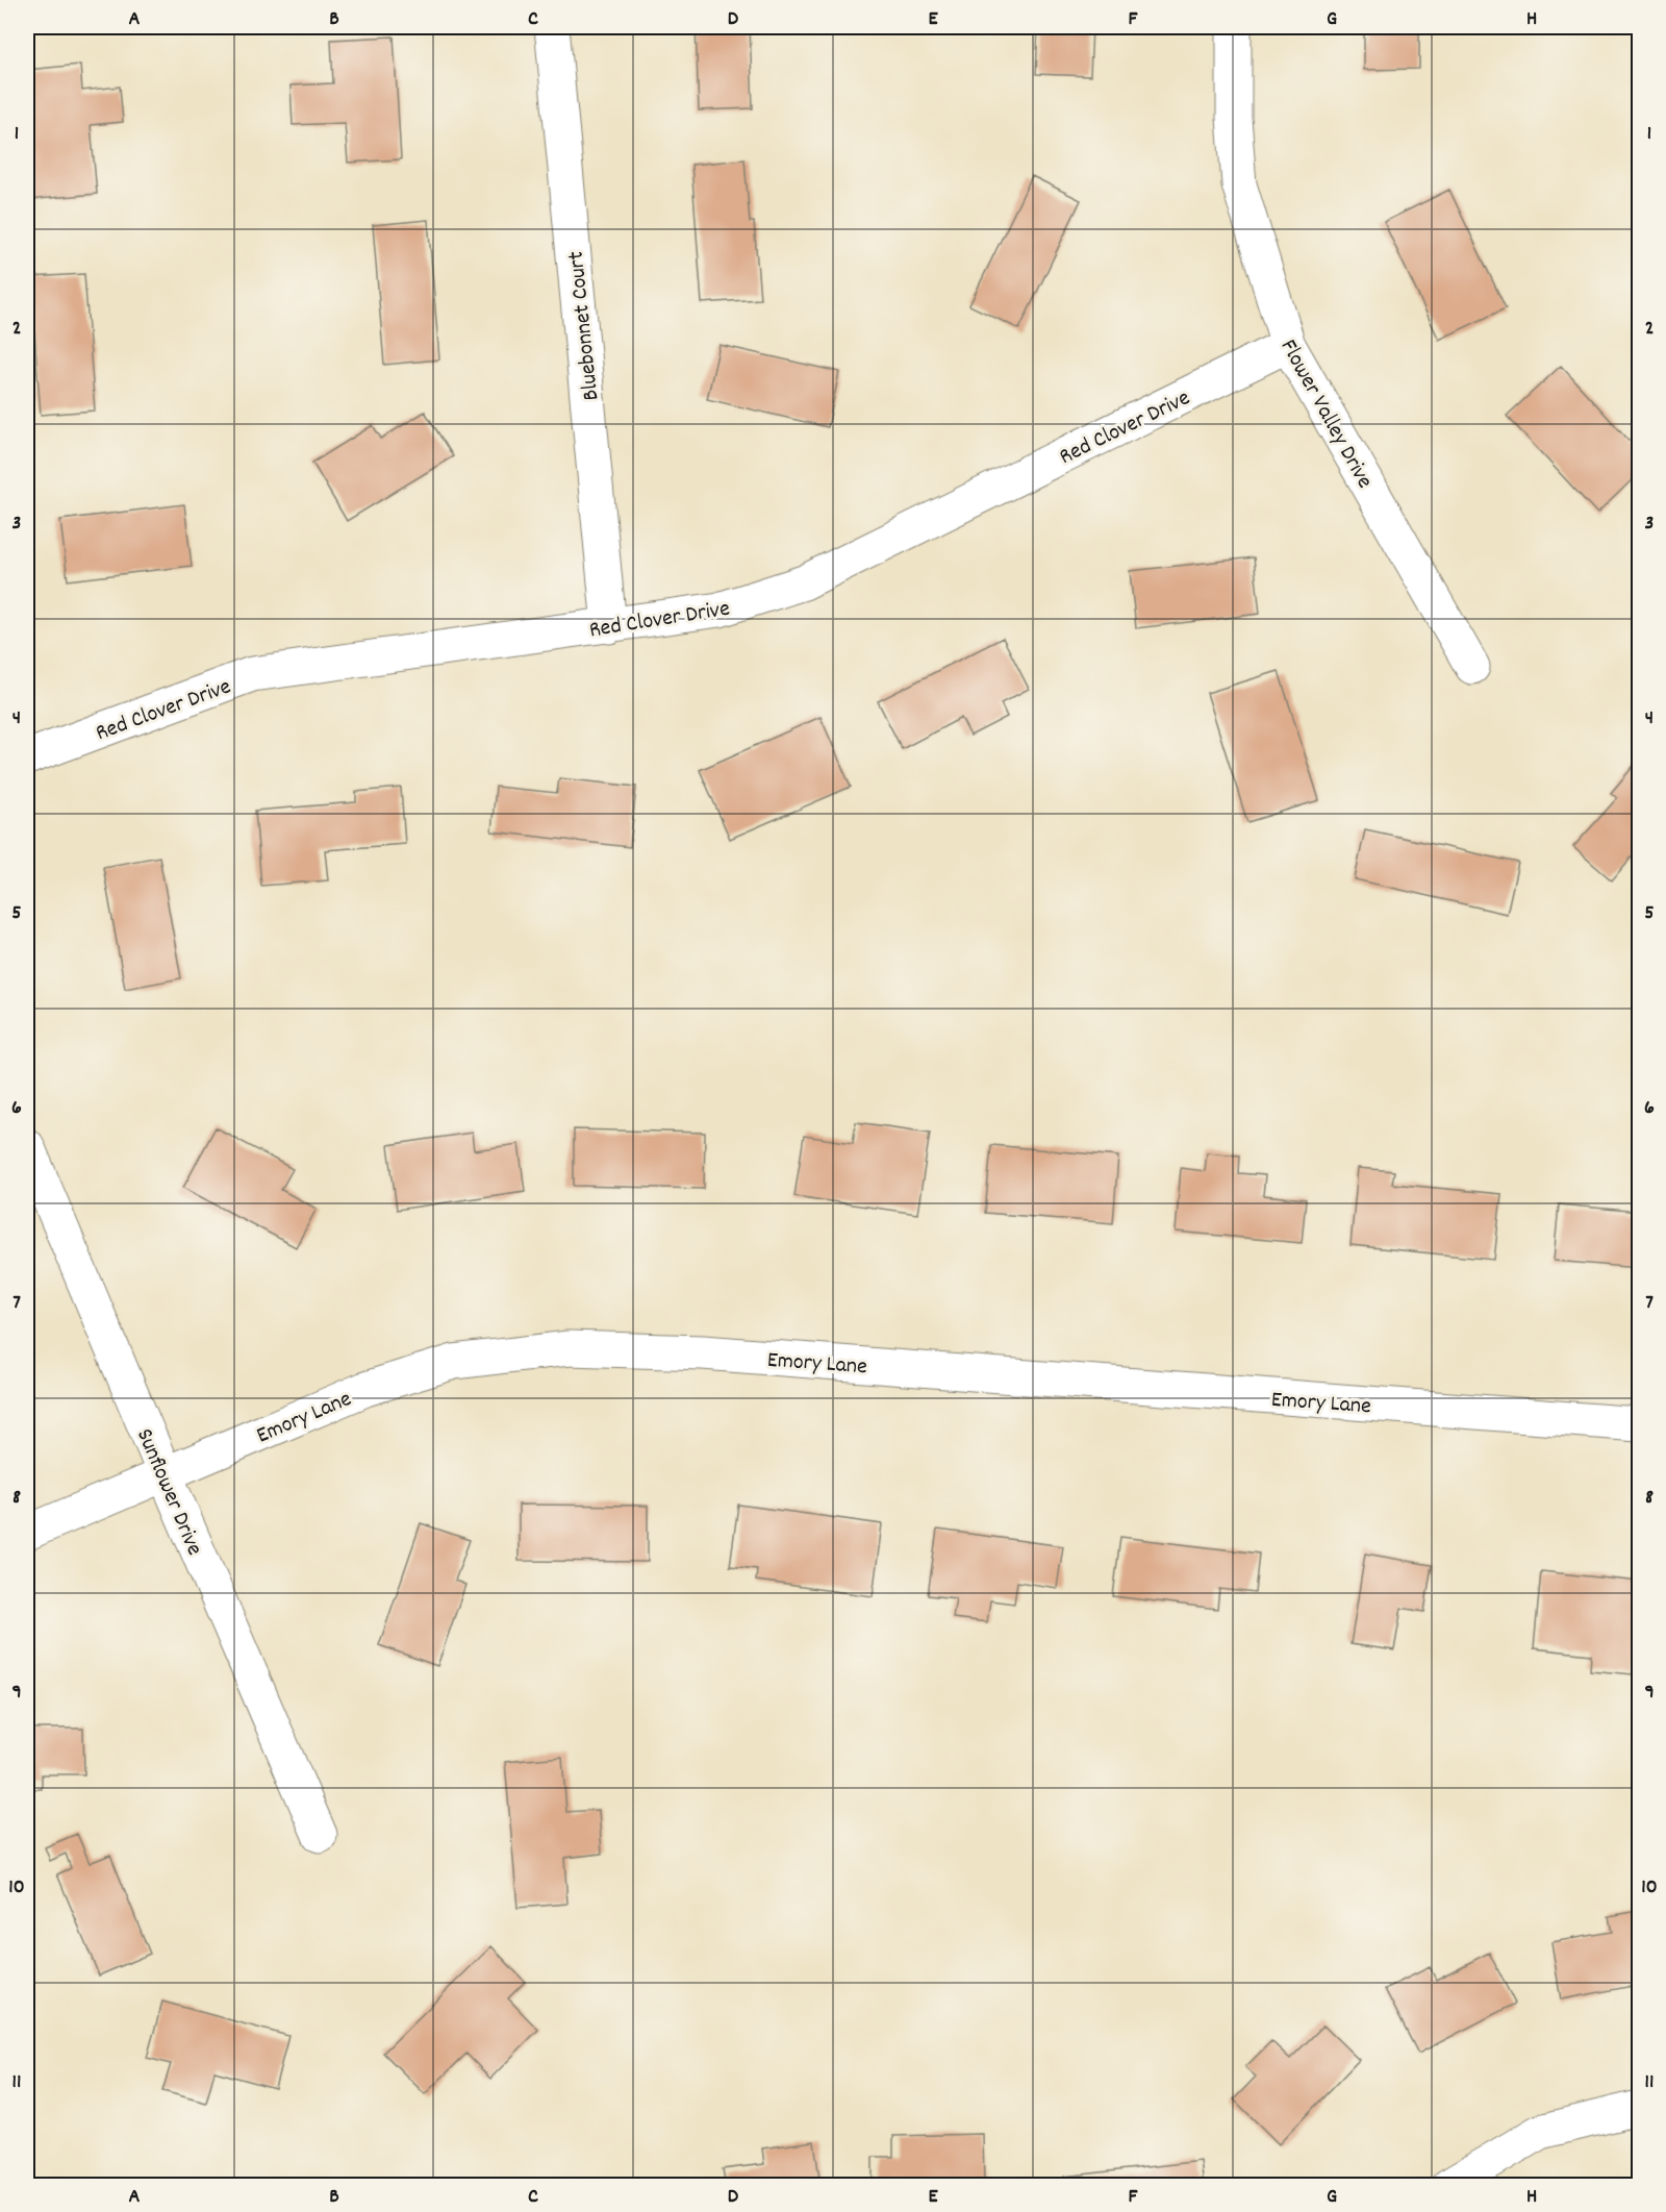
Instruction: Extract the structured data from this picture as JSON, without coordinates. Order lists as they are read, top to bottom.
{
  "streets": {
    "street": [
      "Bluebonnet Court",
      "Flower Valley Drive",
      "Red Clover Drive",
      "Emory Lane",
      "Sunflower Drive"
    ]
  },
  "crossings": [
    ["Bluebonnet Court", "Red Clover Drive"],
    ["Flower Valley Drive", "Red Clover Drive"],
    ["Emory Lane", "Sunflower Drive"]
  ],
  "grid": {
    "columns": [
      "A",
      "B",
      "C",
      "D",
      "E",
      "F",
      "G",
      "H"
    ],
    "rows": [
      "1",
      "2",
      "3",
      "4",
      "5",
      "6",
      "7",
      "8",
      "9",
      "10",
      "11"
    ]
  }
}
